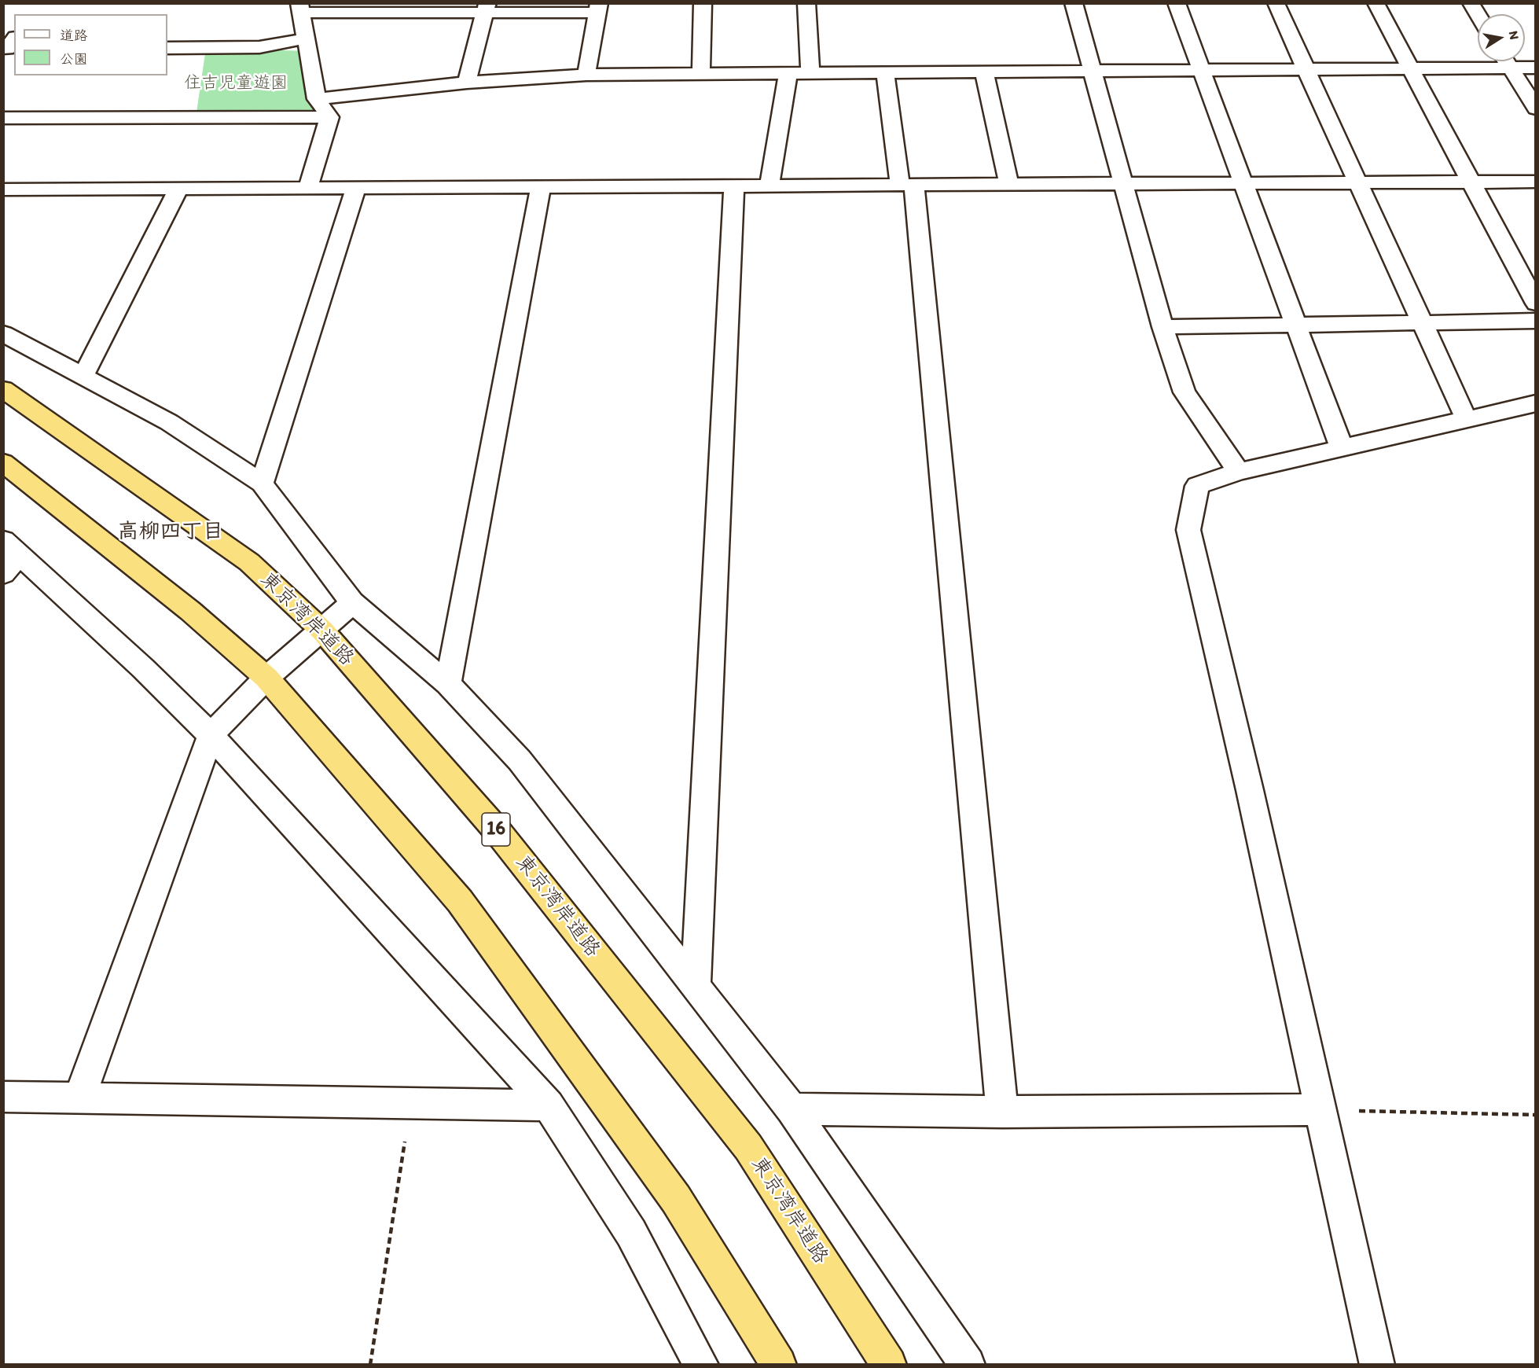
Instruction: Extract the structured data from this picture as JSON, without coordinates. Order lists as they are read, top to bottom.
{
  "streets": {
    "highway": ["東京湾岸道路", "16"]
  },
  "districts": ["高柳四丁目"],
  "parks": ["住吉児童遊園"],
  "legend": ["道路", "公園"],
  "north": "right"
}
